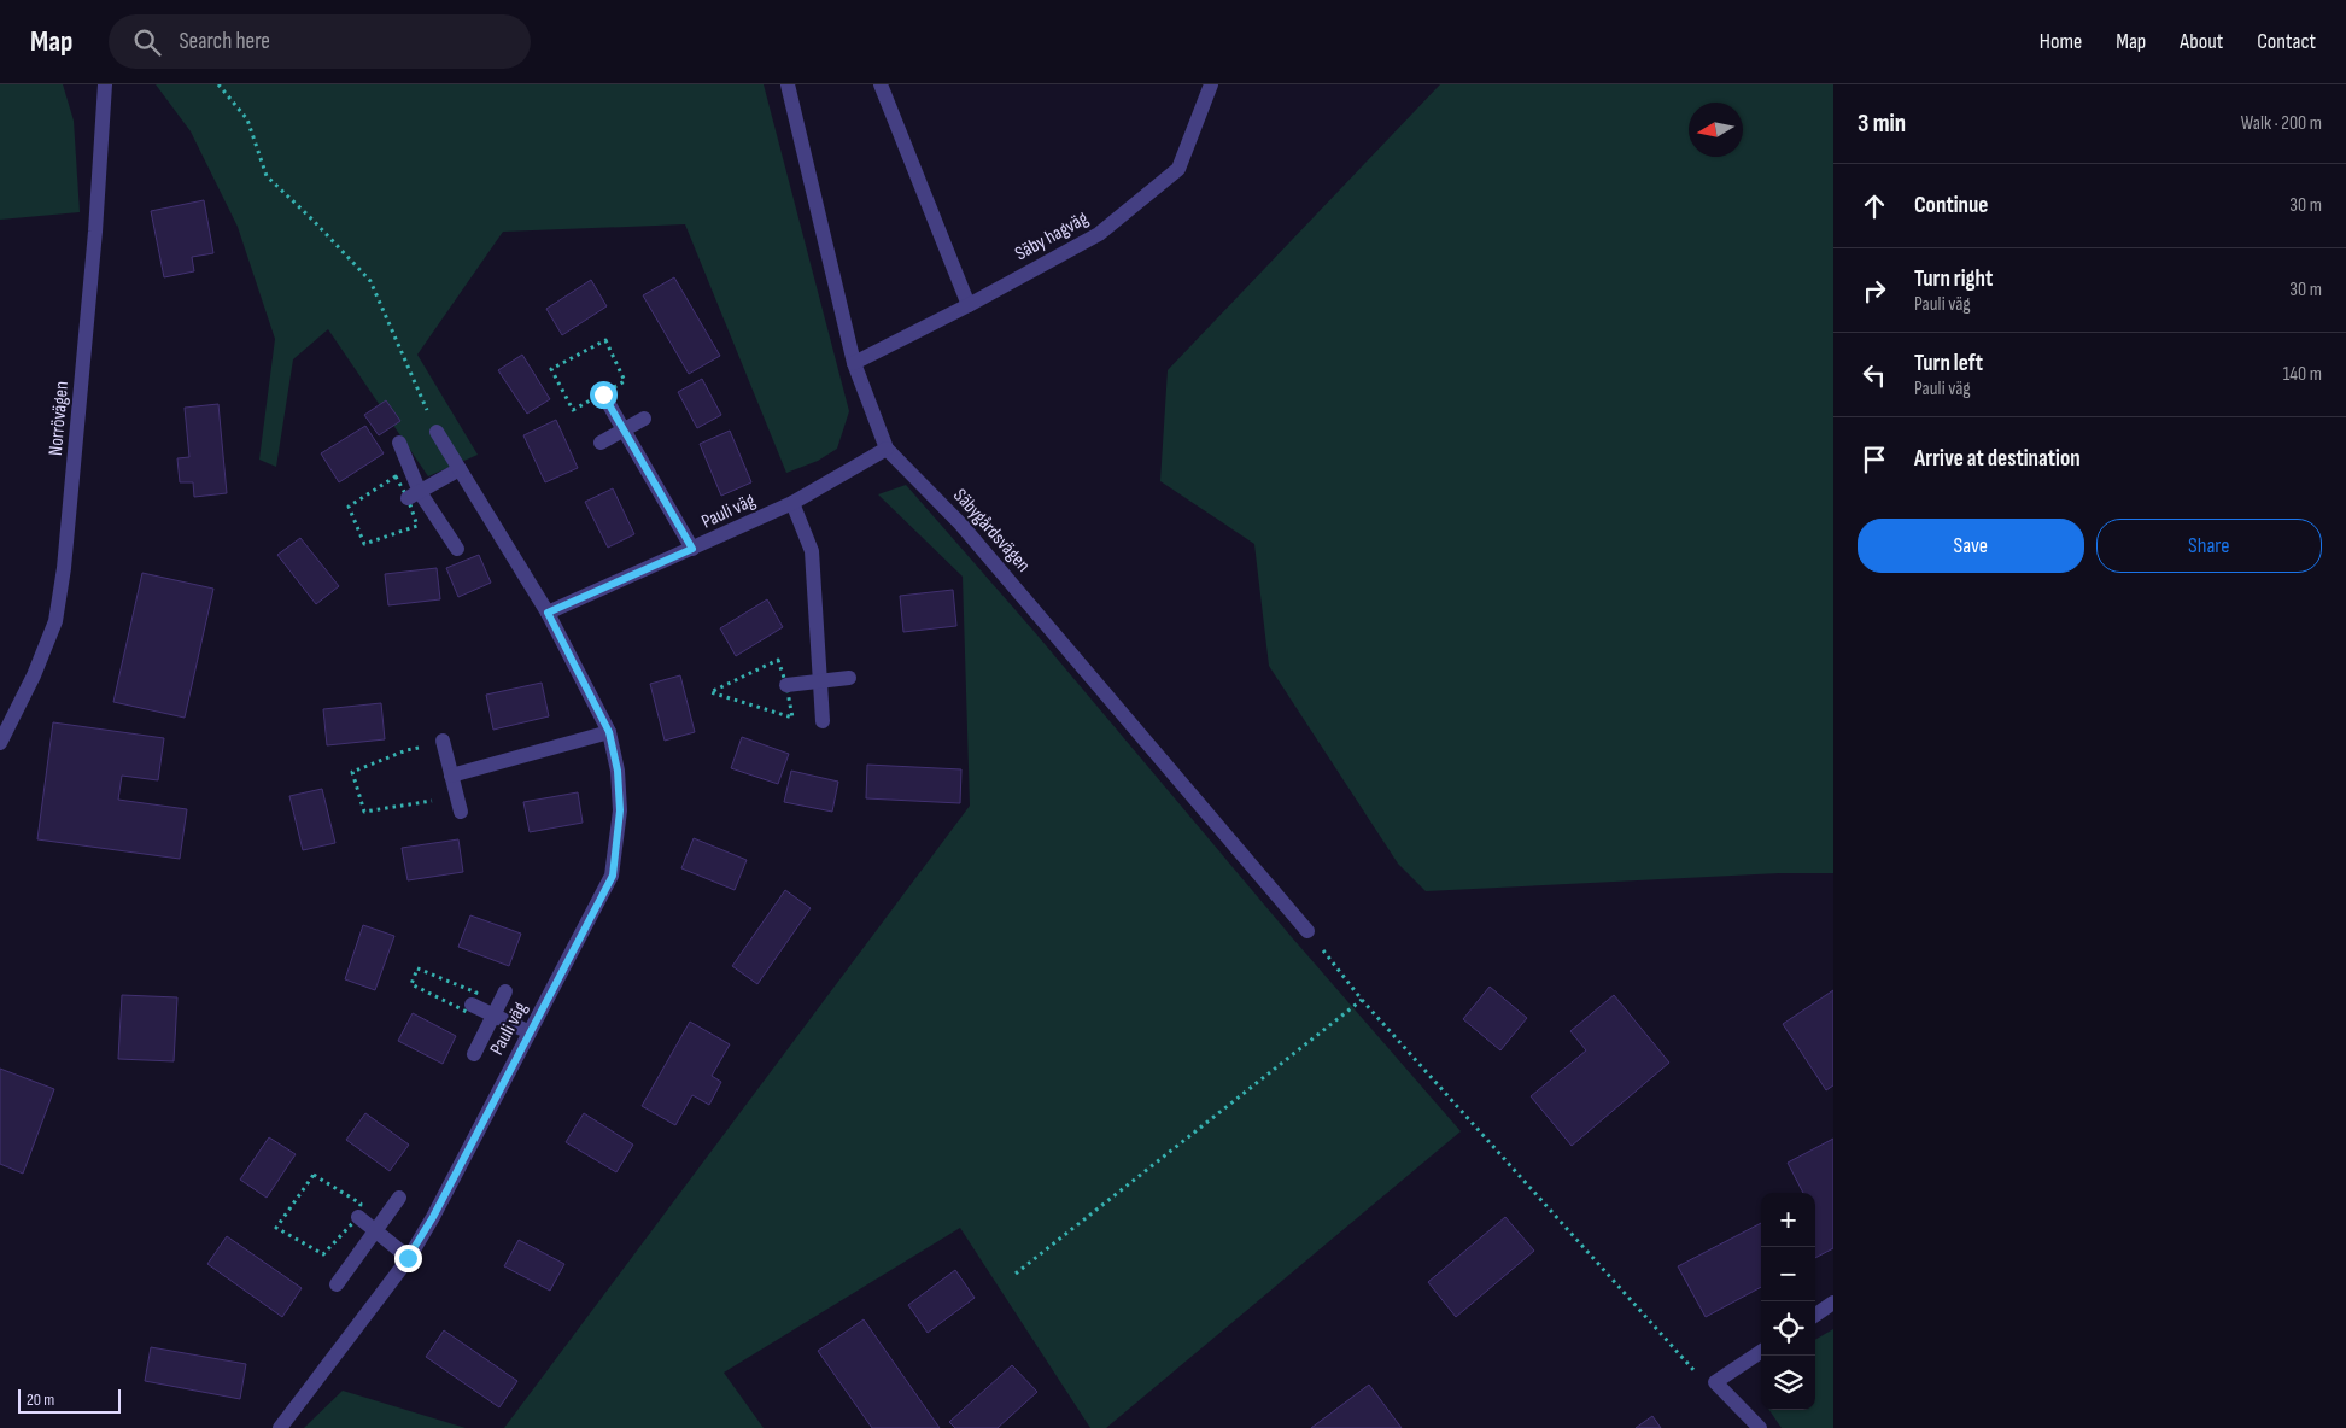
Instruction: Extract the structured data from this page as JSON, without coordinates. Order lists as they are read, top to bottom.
{
  "streets": {
    "street": [
      "Säby hagväg",
      "Norrövägen",
      "Pauli väg",
      "Säbygårdsvägen"
    ]
  },
  "crossings": [
    ["Säby hagväg", "Säbygårdsvägen"],
    ["Pauli väg", "Säbygårdsvägen"]
  ],
  "scale_bar": "20 m",
  "north": "left",
  "page": {
    "header": "Map",
    "search": "Search here",
    "nav": [
      "Home",
      "Map",
      "About",
      "Contact"
    ],
    "heading": ["3 min", "Walk · 200 m"],
    "list": [
      ["Continue", "30 m"],
      ["Turn right", "Pauli väg", "30 m"],
      ["Turn left", "Pauli väg", "140 m"],
      "Arrive at destination"
    ],
    "buttons": ["Save", "Share"],
    "map_buttons": ["+", "−"],
    "scale": "20 m"
  }
}
